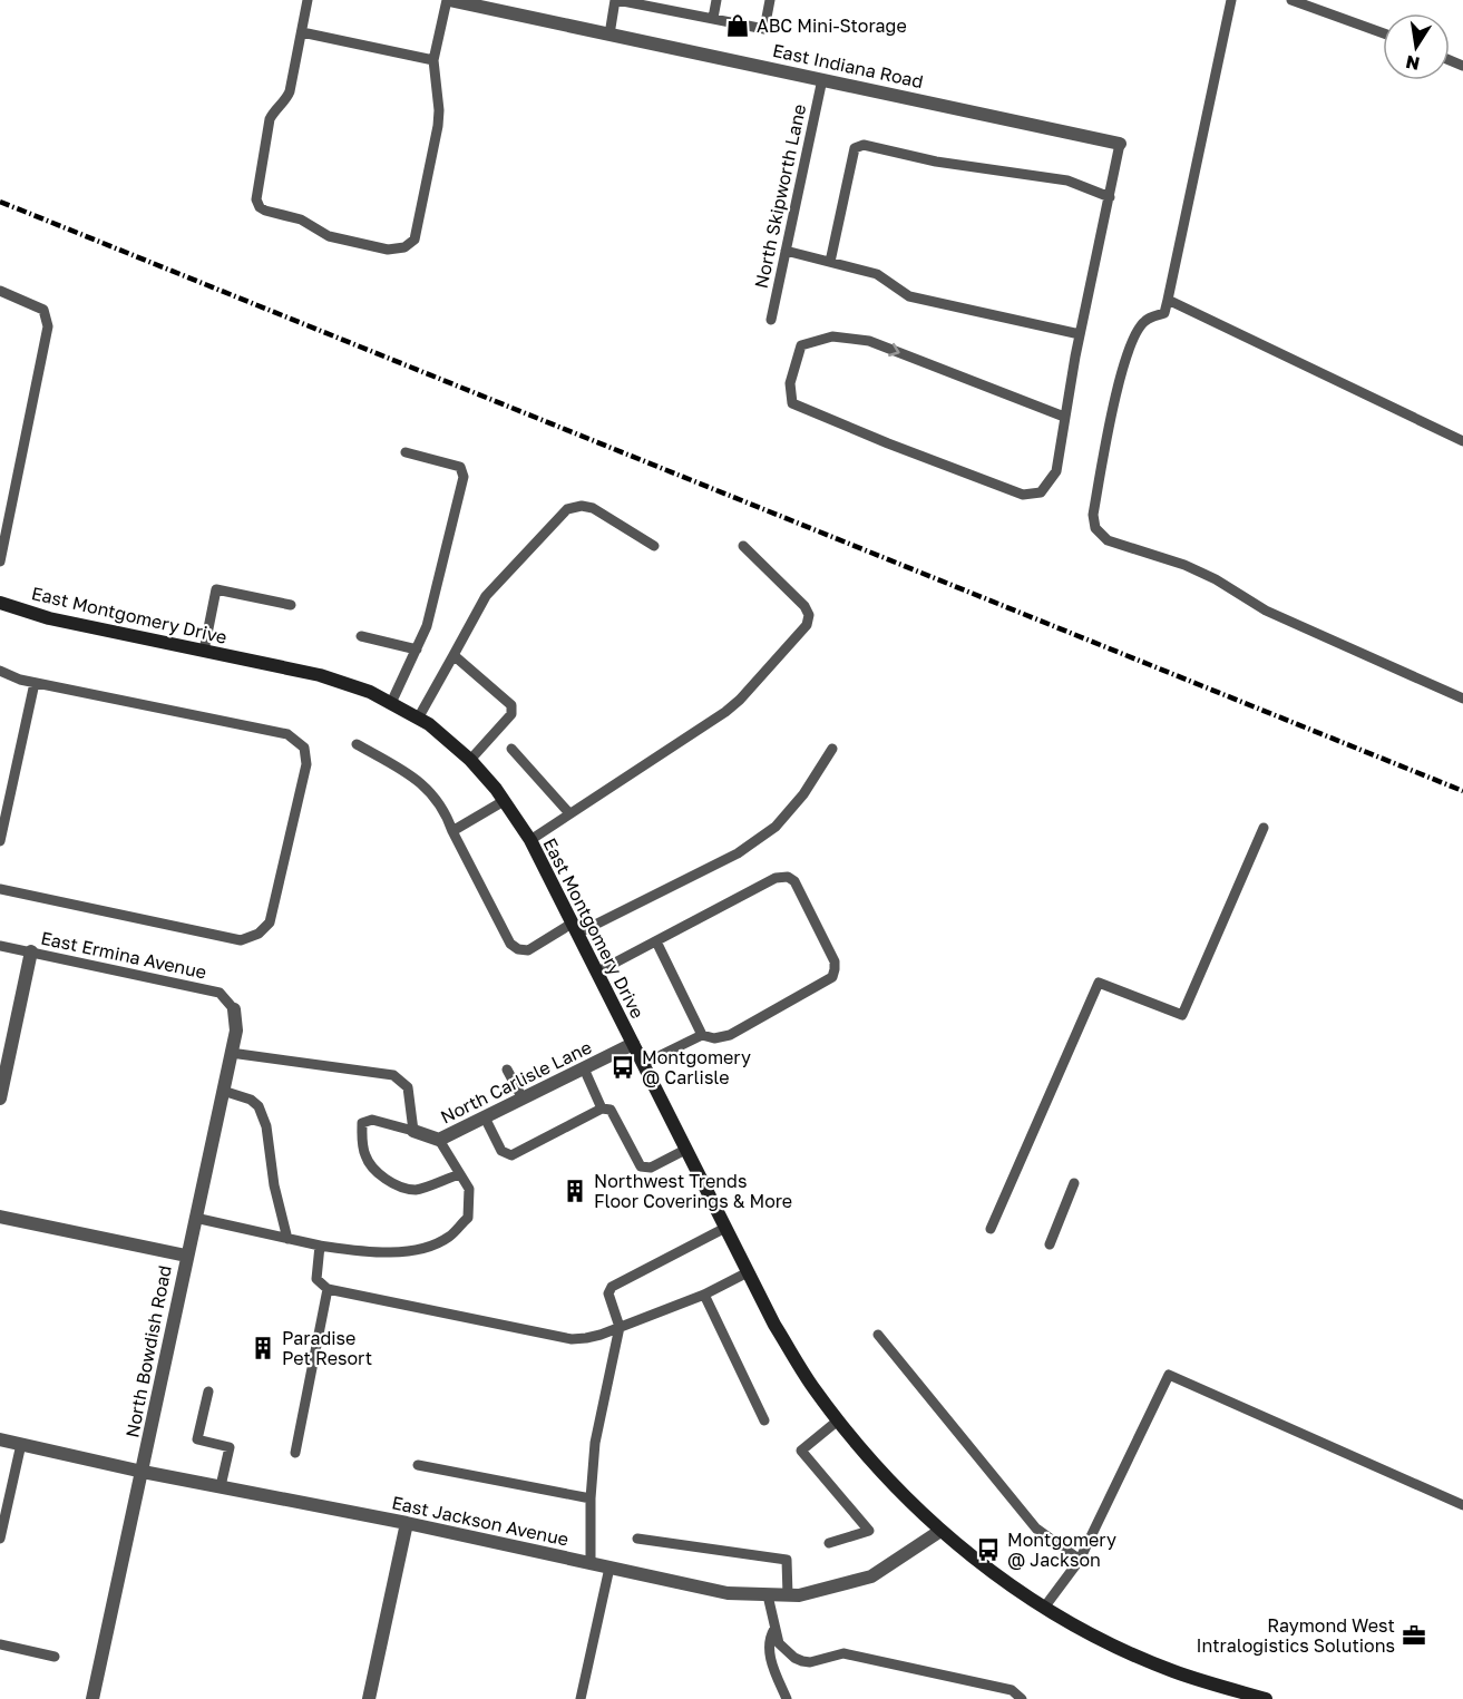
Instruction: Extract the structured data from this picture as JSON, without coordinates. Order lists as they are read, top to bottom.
{
  "streets": {
    "main road": ["East Montgomery Drive"],
    "street": [
      "East Indiana Road",
      "North Carlisle Lane",
      "North Bowdish Road",
      "East Jackson Avenue"
    ],
    "lane": ["North Skipworth Lane", "East Ermina Avenue"]
  },
  "crossings": [
    ["East Indiana Road", "North Skipworth Lane"],
    ["East Montgomery Drive", "North Carlisle Lane"],
    ["East Montgomery Drive", "East Jackson Avenue"],
    ["East Ermina Avenue", "North Bowdish Road"],
    ["North Bowdish Road", "East Jackson Avenue"]
  ],
  "places": {
    "shop": ["ABC Mini-Storage"],
    "bus stop": ["Montgomery @ Carlisle", "Montgomery @ Jackson"],
    "building": ["Northwest Trends Floor Coverings & More", "Paradise Pet Resort"],
    "office": ["Raymond West Intralogistics Solutions"]
  },
  "north": "bottom"
}
